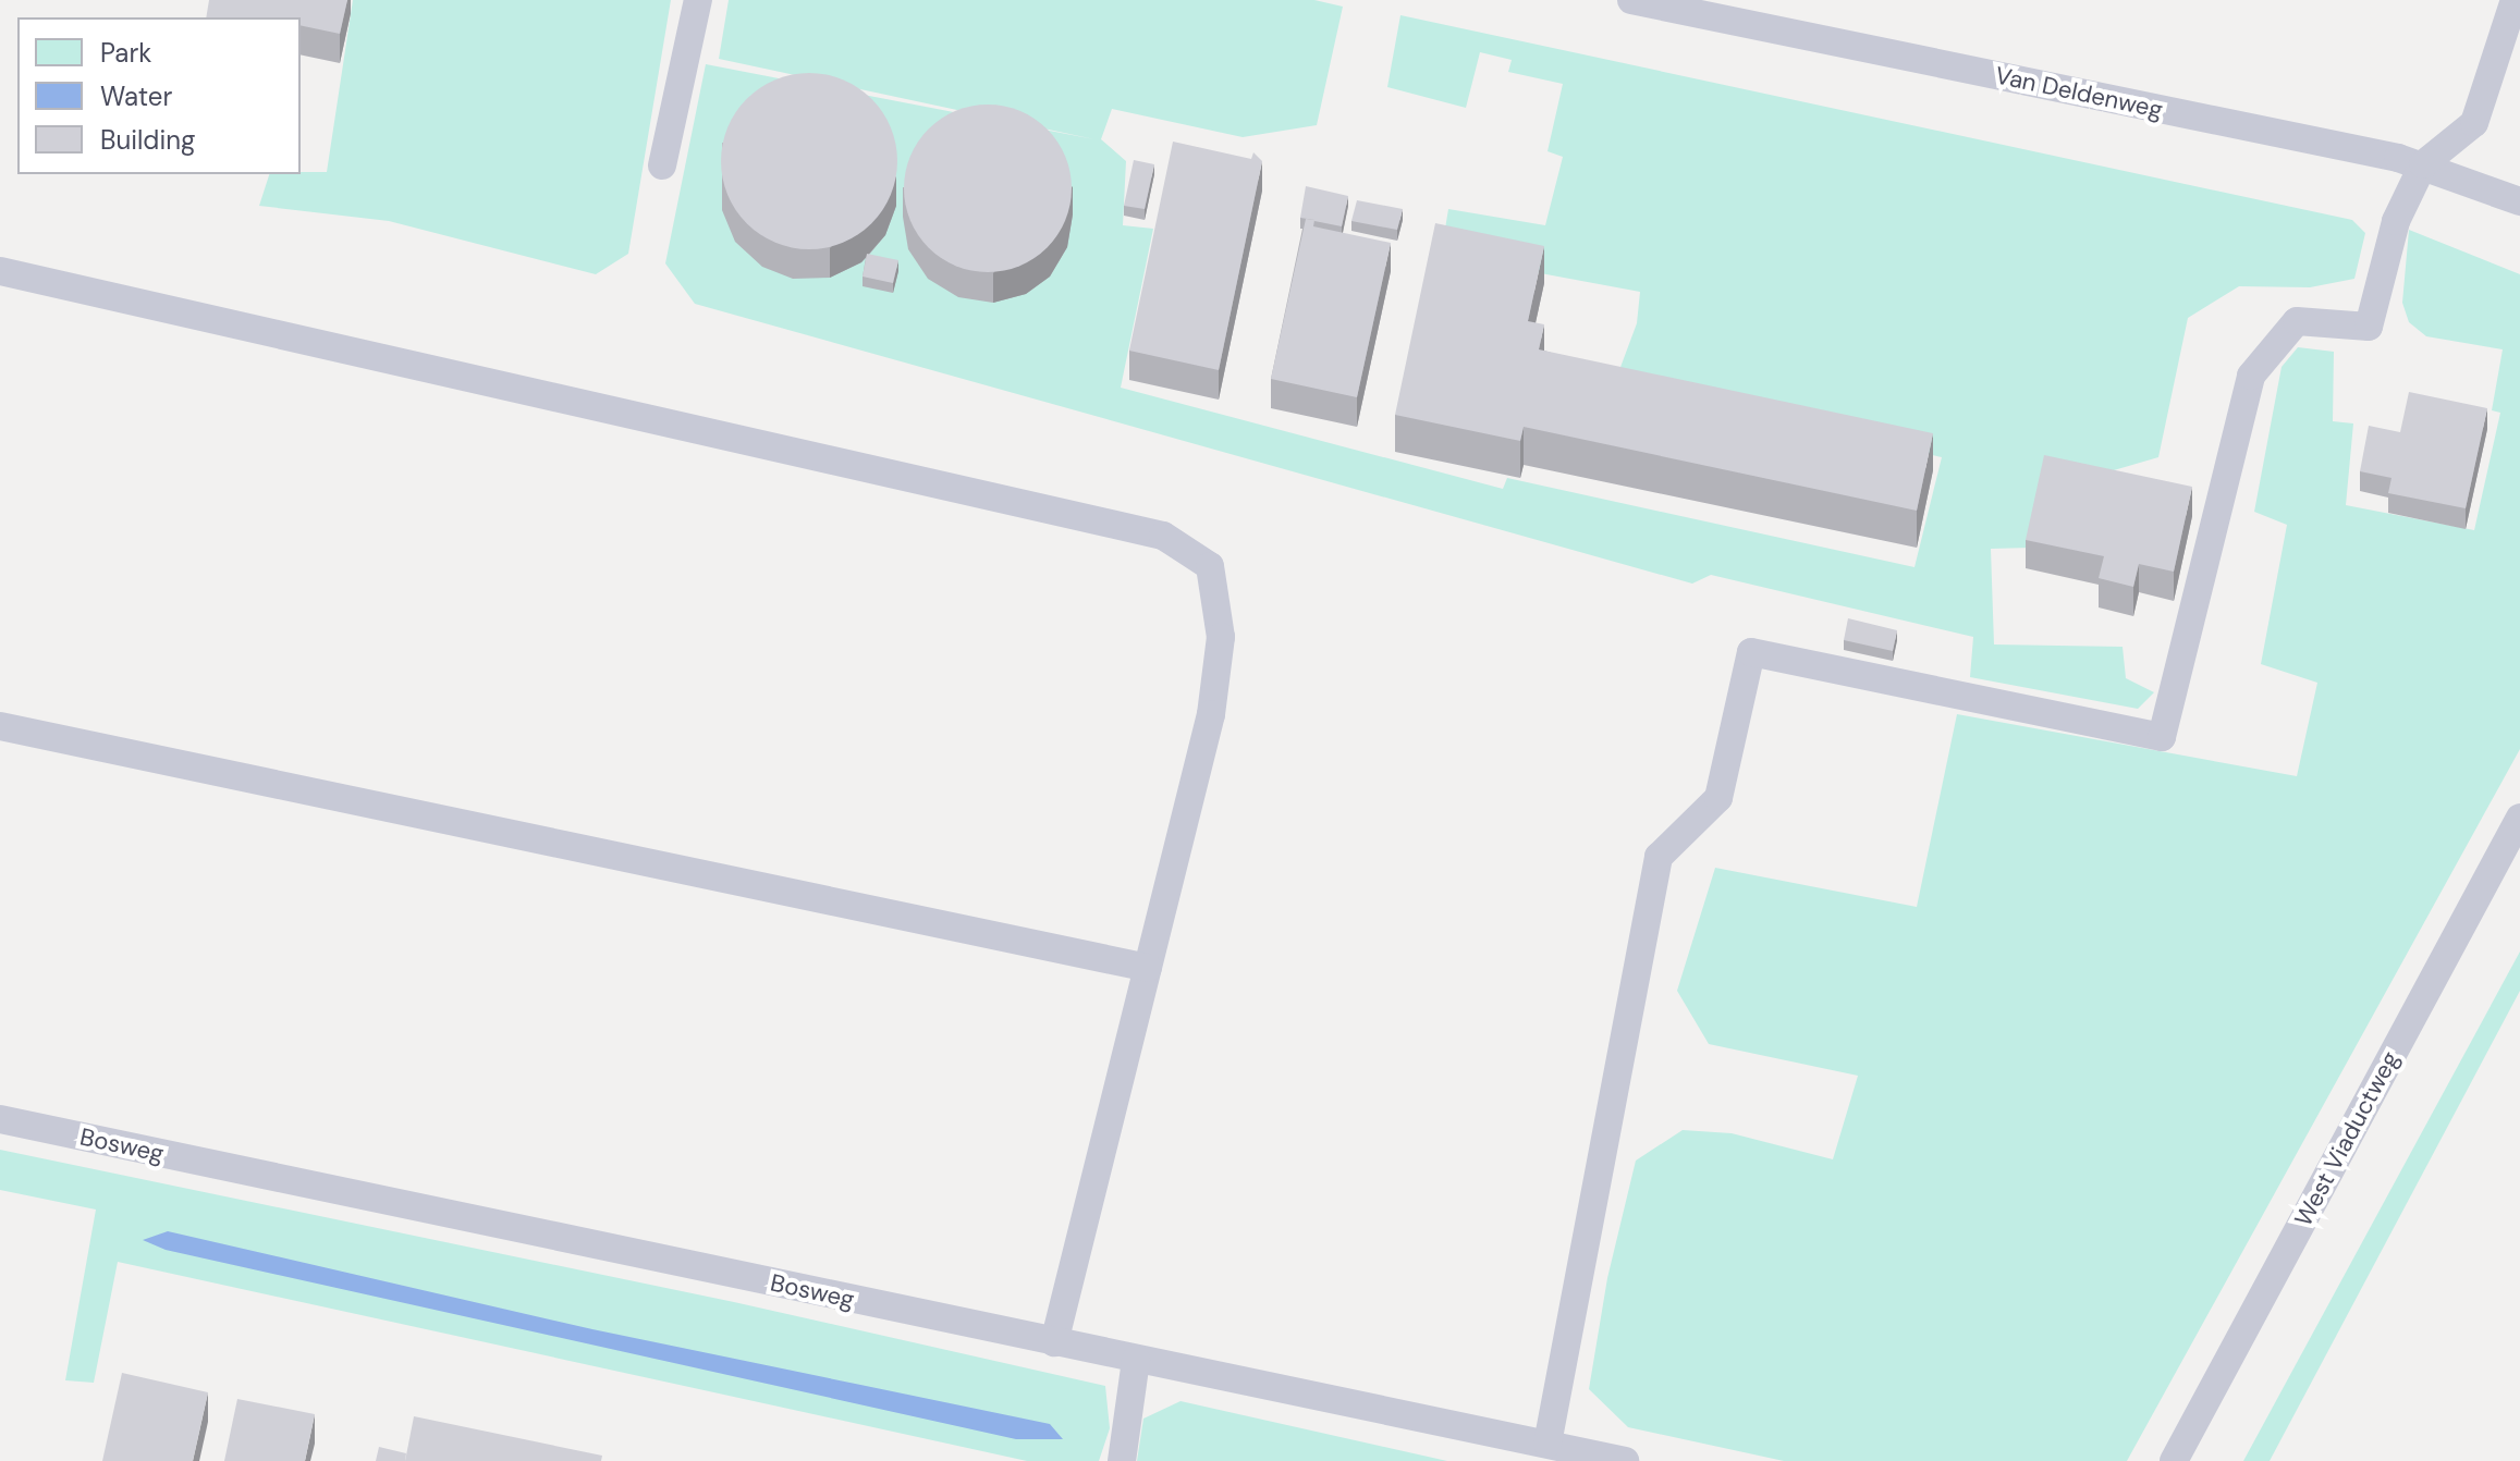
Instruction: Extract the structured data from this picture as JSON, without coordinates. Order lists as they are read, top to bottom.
{
  "streets": {
    "lane": ["Van Deldenweg", "West Viaductweg", "Bosweg"]
  },
  "legend": ["Park", "Water", "Building"]
}
